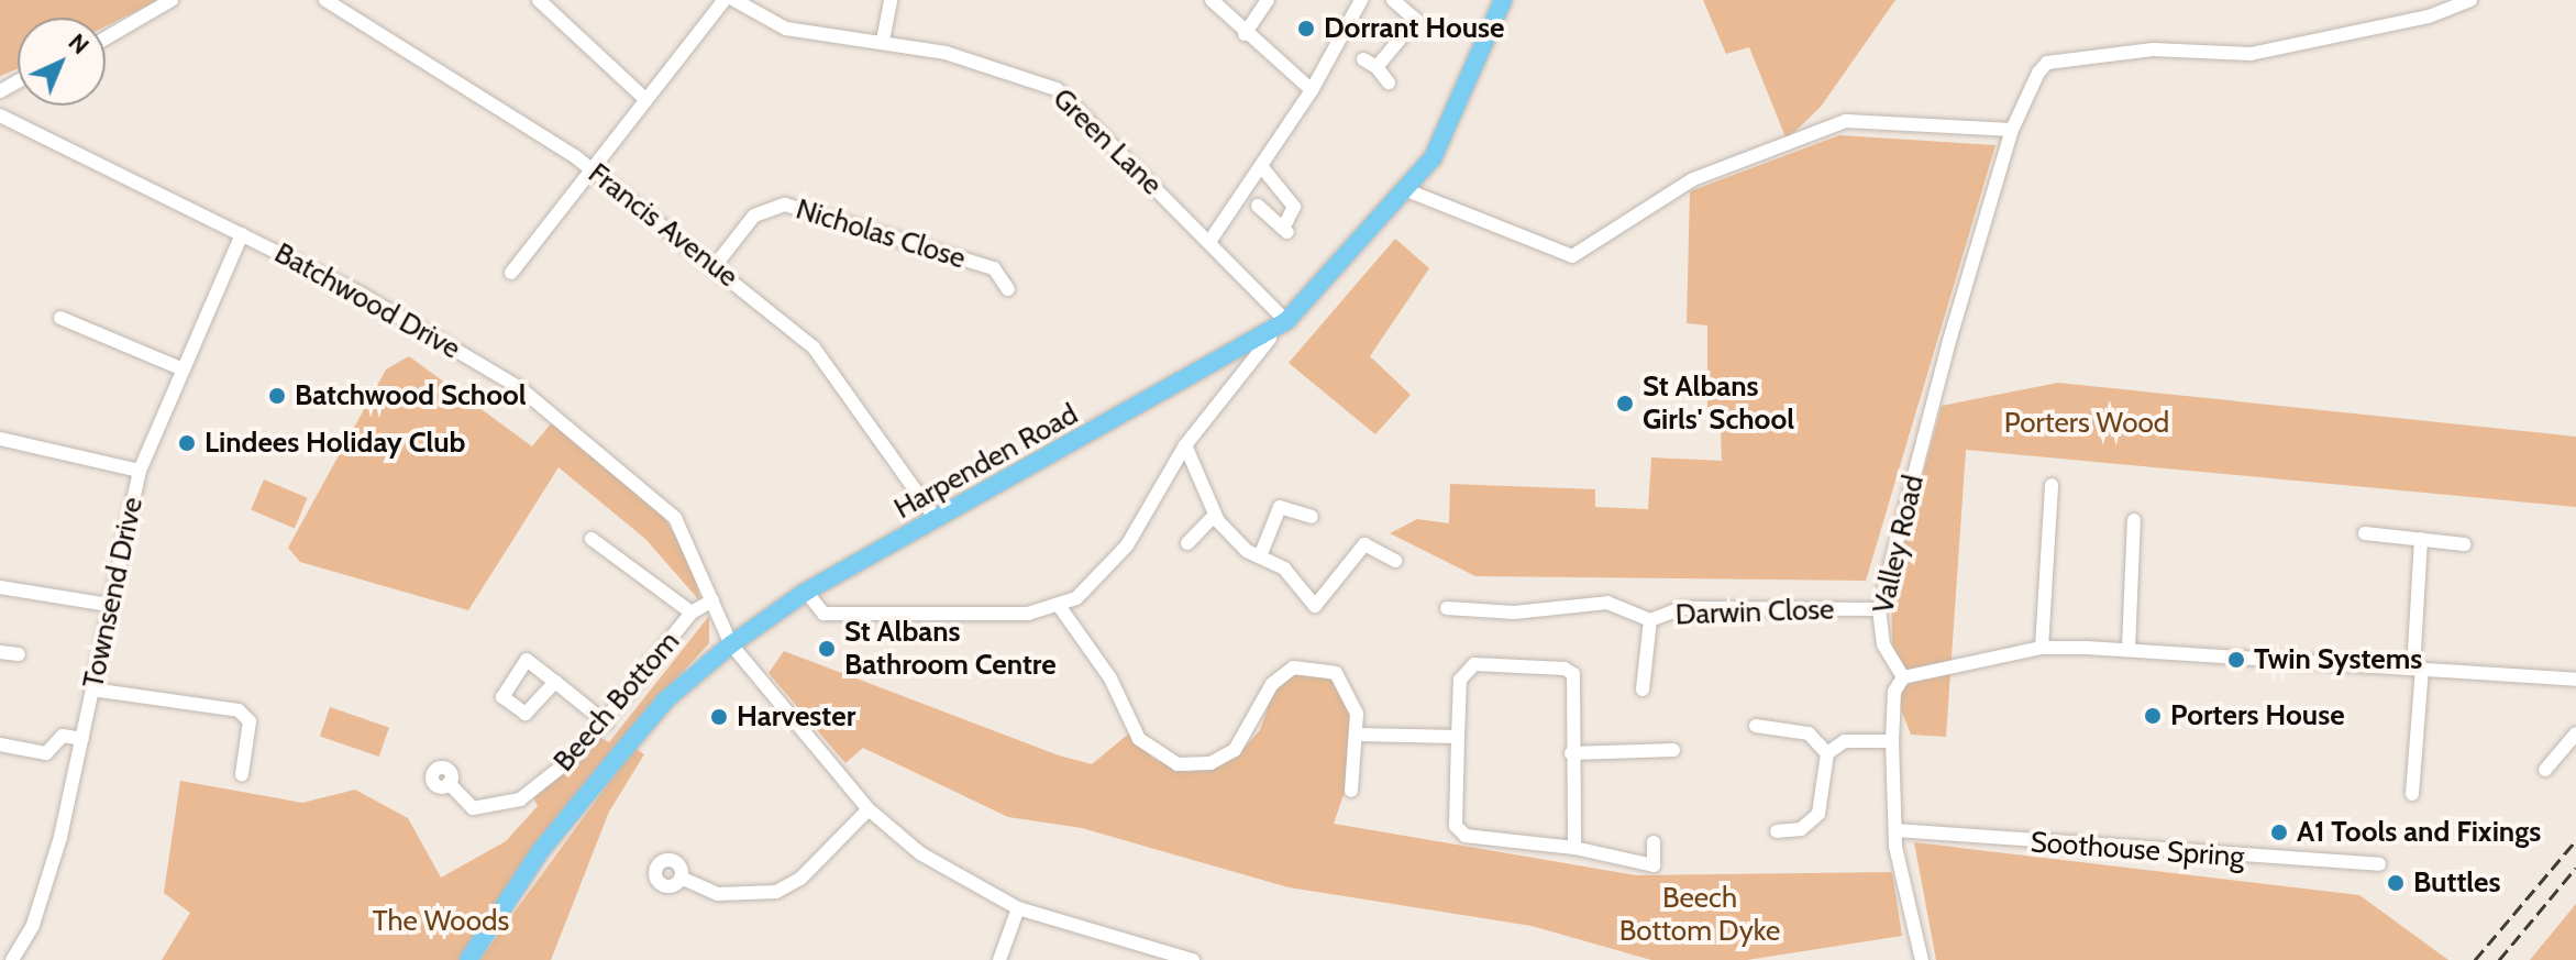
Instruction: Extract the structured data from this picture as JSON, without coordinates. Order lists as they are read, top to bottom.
{
  "streets": {
    "main road": ["Harpenden Road"],
    "street": [
      "Green Lane",
      "Francis Avenue",
      "Nicholas Close",
      "Batchwood Drive",
      "Valley Road",
      "Townsend Drive",
      "Darwin Close",
      "Beech Bottom",
      "Soothouse Spring"
    ]
  },
  "crossings": [
    ["Green Lane", "Harpenden Road"],
    ["Francis Avenue", "Nicholas Close"],
    ["Francis Avenue", "Harpenden Road"],
    ["Batchwood Drive", "Harpenden Road"],
    ["Batchwood Drive", "Townsend Drive"],
    ["Valley Road", "Darwin Close"]
  ],
  "parks": ["Porters Wood", "Beech Bottom Dyke", "The Woods"],
  "places": [
    "Dorrant House",
    "Batchwood School",
    "St Albans Girls' School",
    "Lindees Holiday Club",
    "St Albans Bathroom Centre",
    "Twin Systems",
    "Porters House",
    "Harvester",
    "A1 Tools and Fixings",
    "Buttles"
  ],
  "north": "top right"
}
